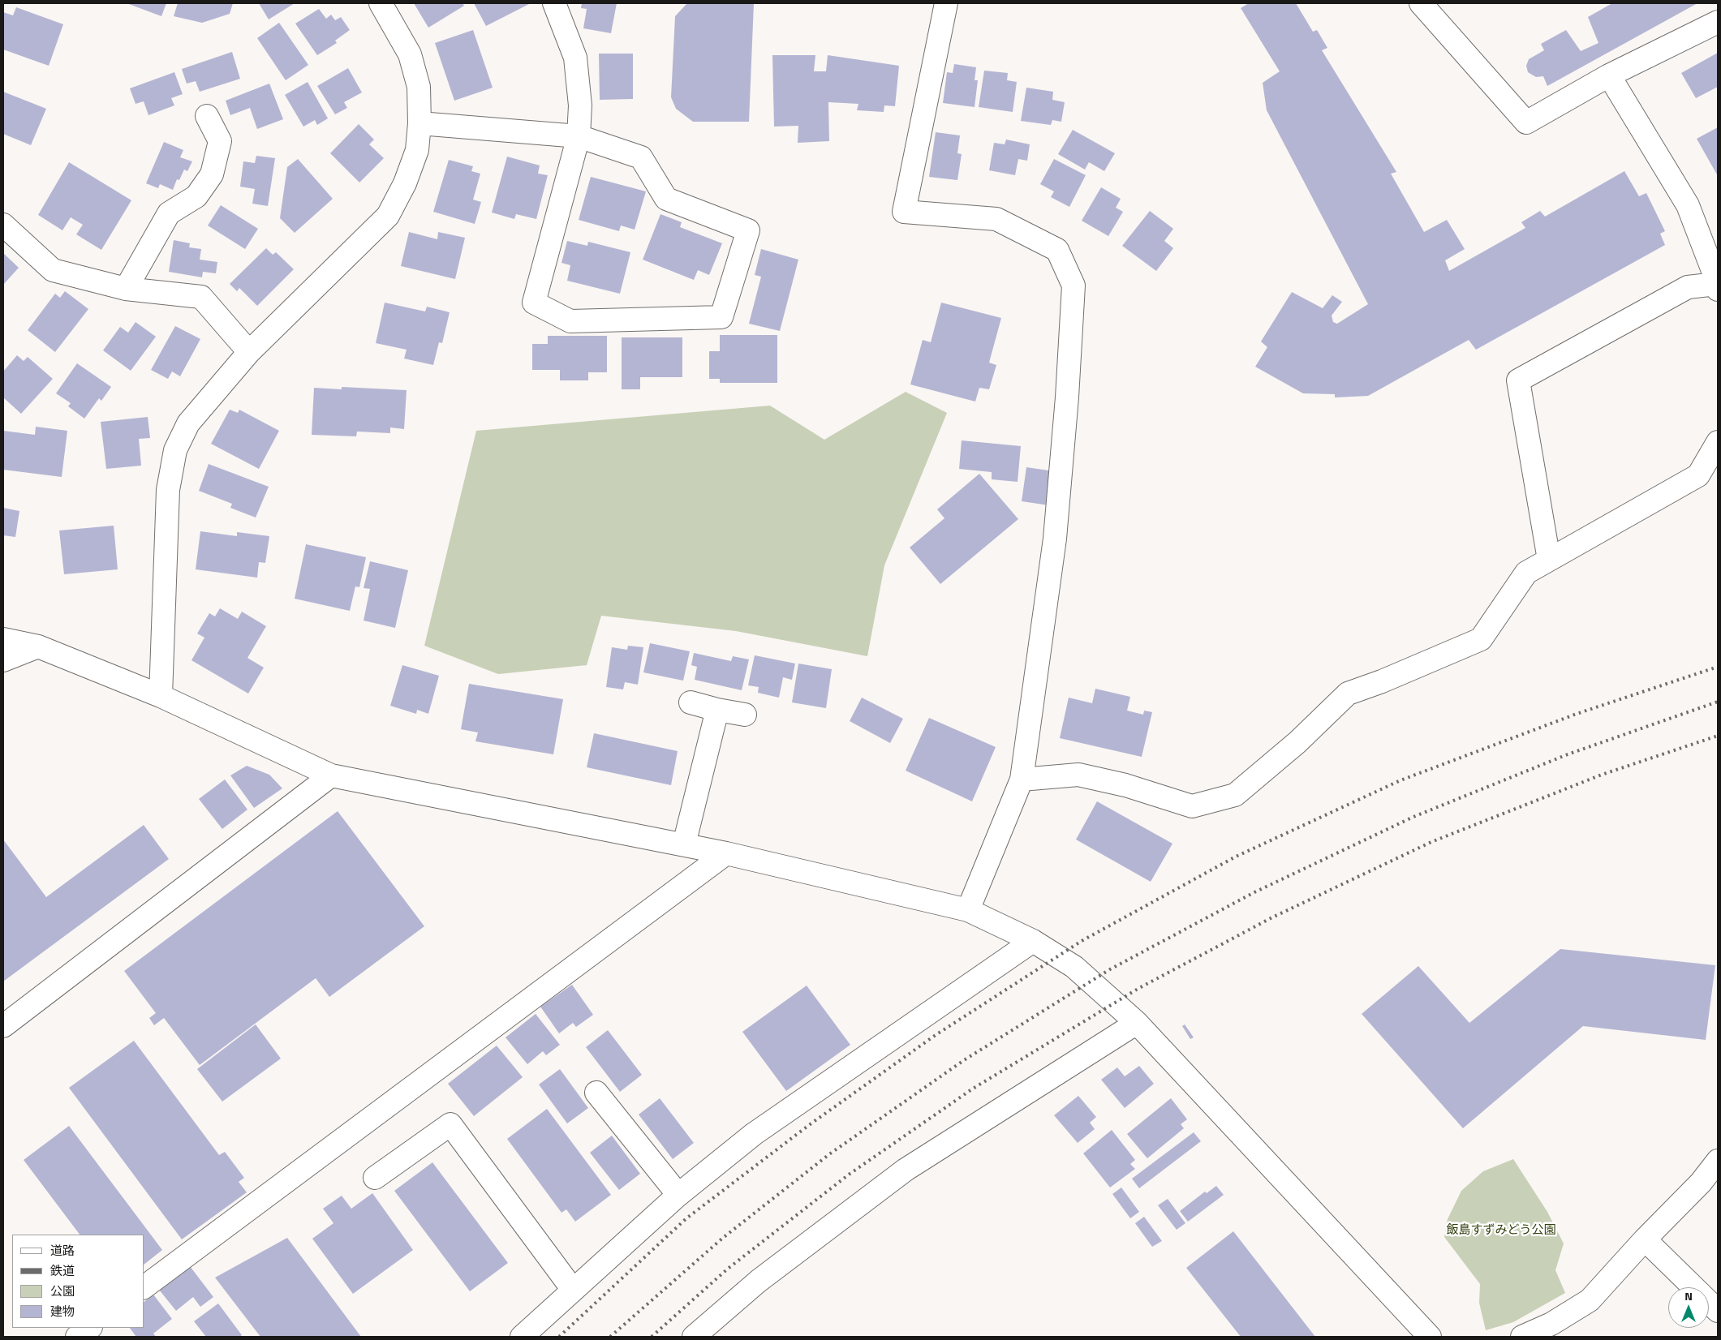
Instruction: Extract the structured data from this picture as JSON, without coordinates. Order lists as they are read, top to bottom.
{
  "parks": ["飯島すずみどう公園"],
  "legend": [
    "道路",
    "鉄道",
    "公園",
    "建物"
  ],
  "north": "top"
}
